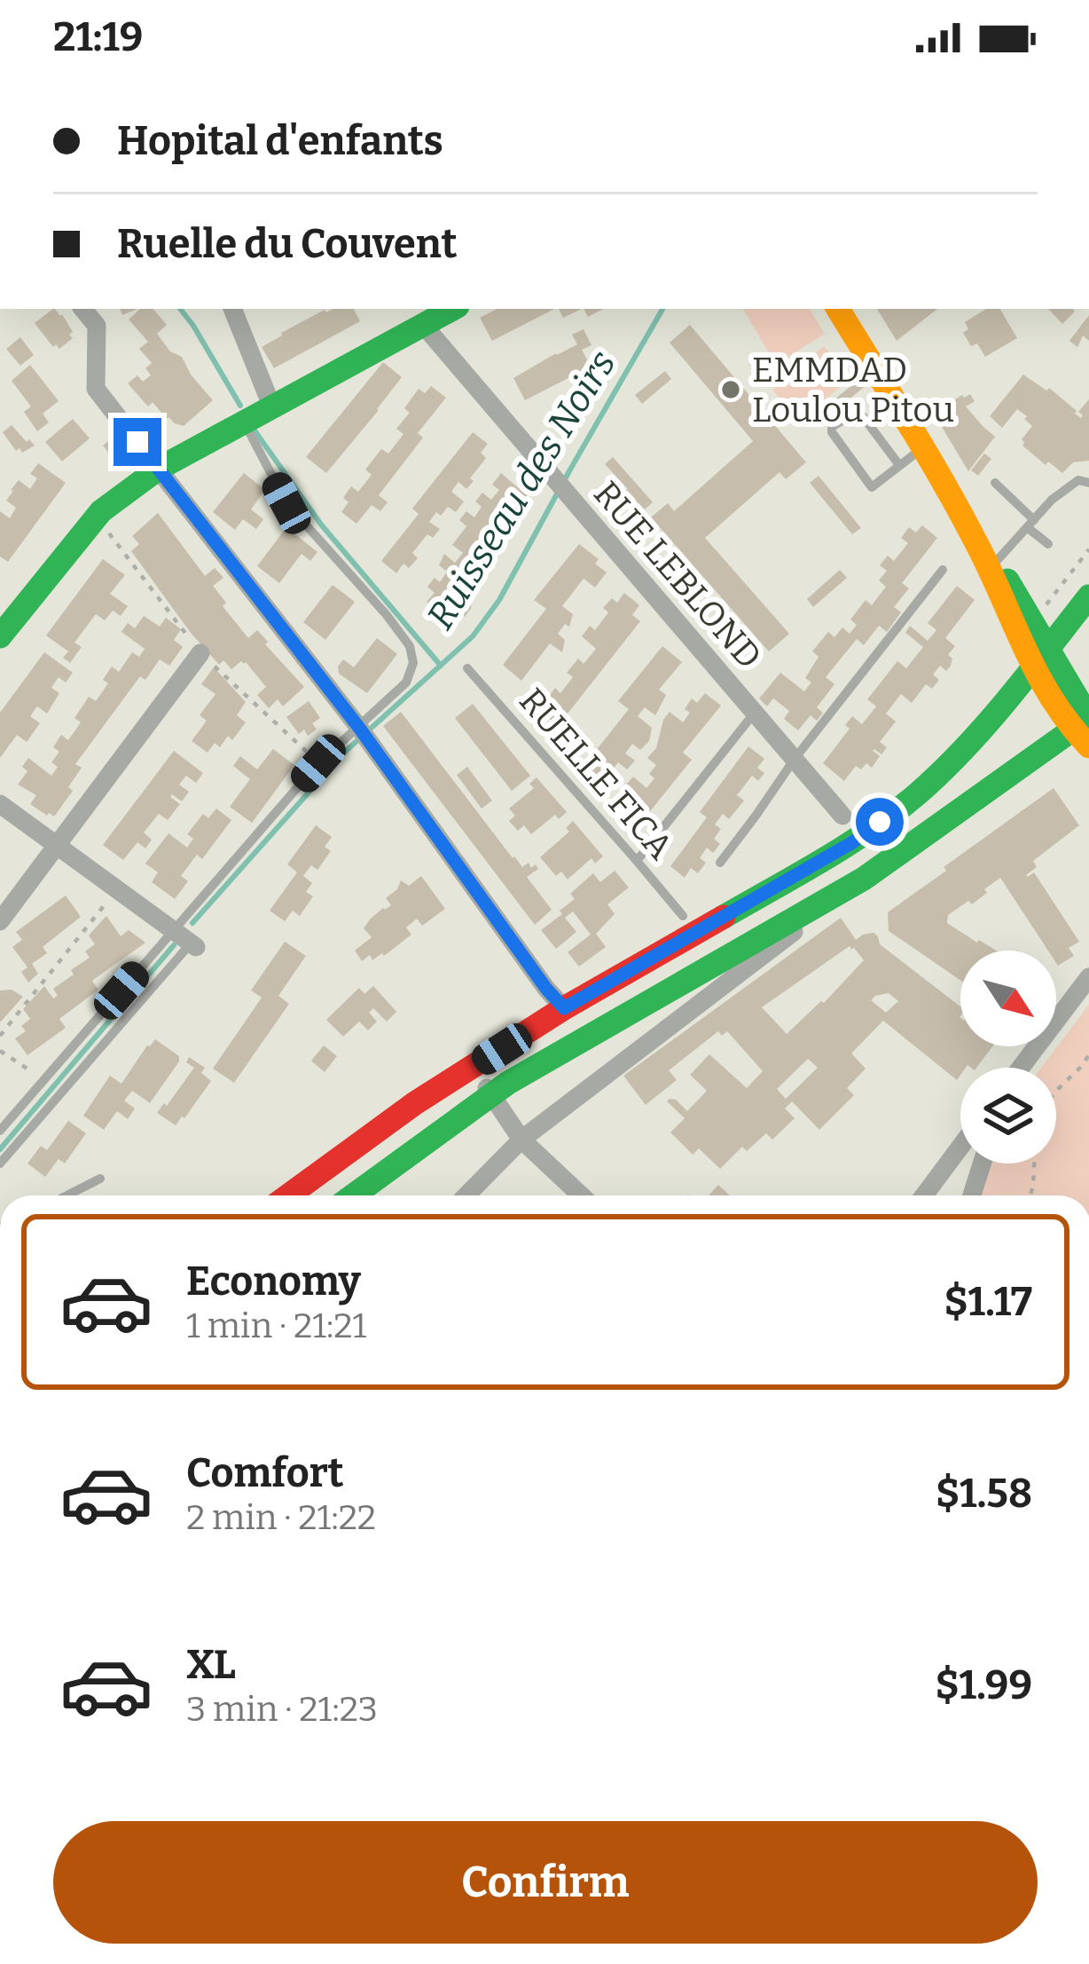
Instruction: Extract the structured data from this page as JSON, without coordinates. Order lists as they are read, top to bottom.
{
  "streets": {
    "street": ["RUE LEBLOND"],
    "lane": ["RUELLE FICA"]
  },
  "water": ["Ruisseau des Noirs"],
  "places": ["EMMDAD Loulou Pitou"],
  "north": "bottom right",
  "page": {
    "status": "21:19",
    "banner": ["Hopital d'enfants", "Ruelle du Couvent"],
    "list": [
      {
        "name": "Economy",
        "note": "1 min · 21:21",
        "value": "$1.17"
      },
      {
        "name": "Comfort",
        "note": "2 min · 21:22",
        "value": "$1.58"
      },
      {
        "name": "XL",
        "note": "3 min · 21:23",
        "value": "$1.99"
      }
    ],
    "buttons": "Confirm"
  }
}
